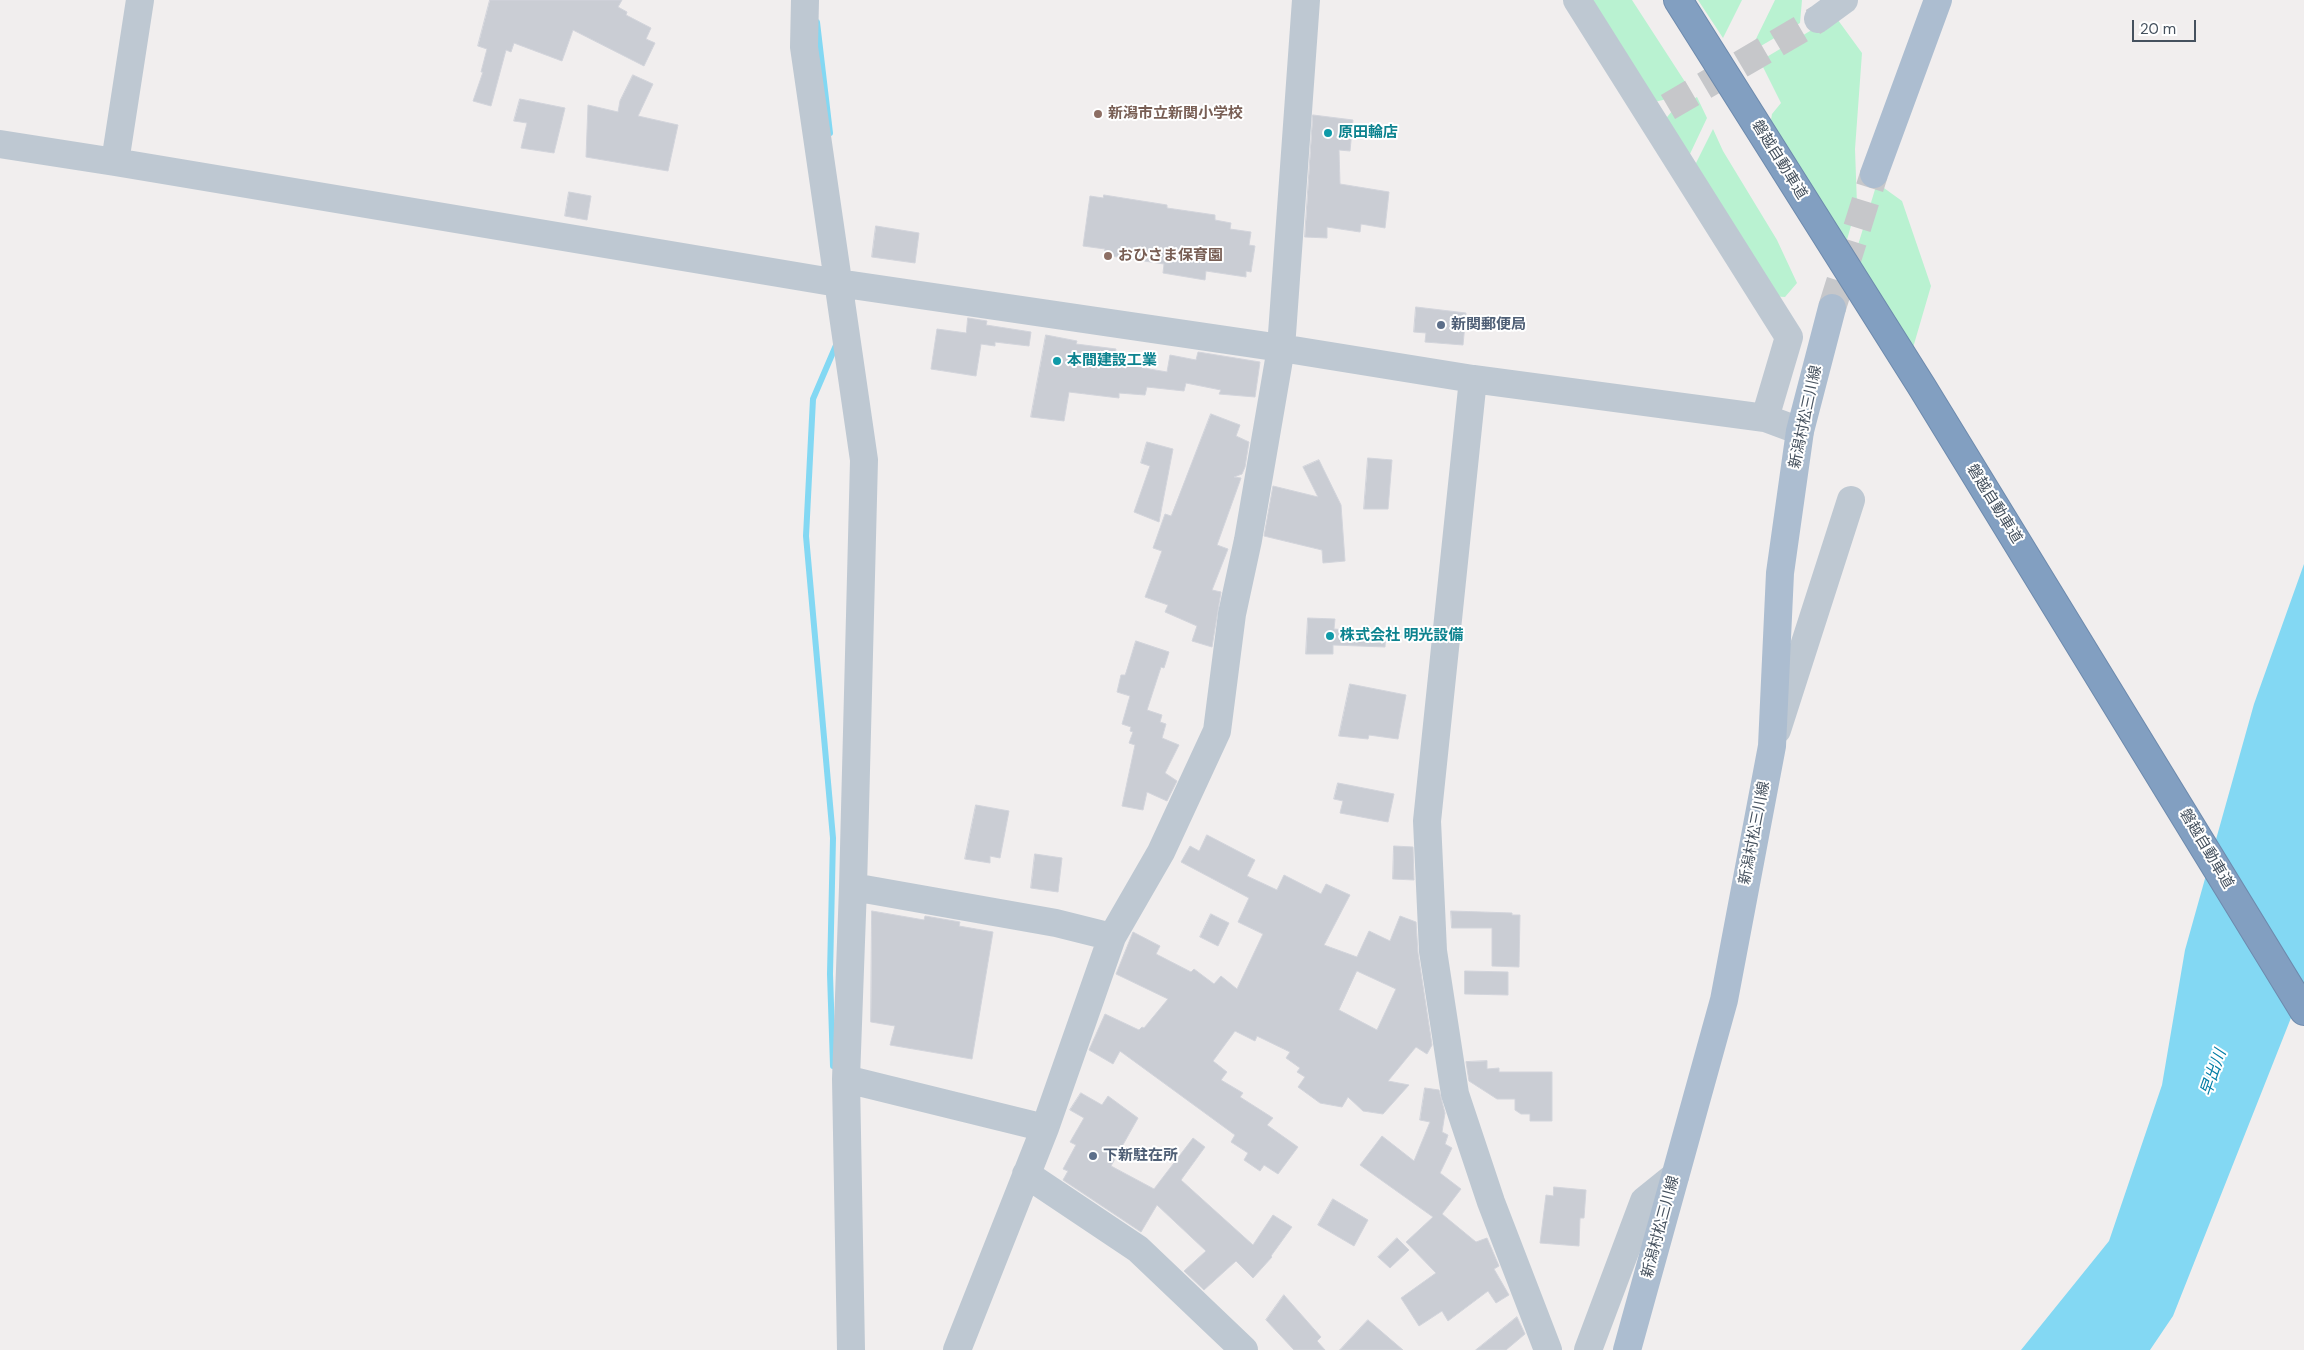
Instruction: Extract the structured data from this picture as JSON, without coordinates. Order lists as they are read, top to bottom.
{
  "streets": {
    "highway": ["磐越自動車道"],
    "main road": ["新潟村松三川線"]
  },
  "water": ["早出川"],
  "places": [
    "新潟市立新関小学校",
    "原田輪店",
    "おひさま保育園",
    "新関郵便局",
    "本間建設工業",
    "株式会社 明光設備",
    "下新駐在所"
  ],
  "scale_bar": "20 m"
}
